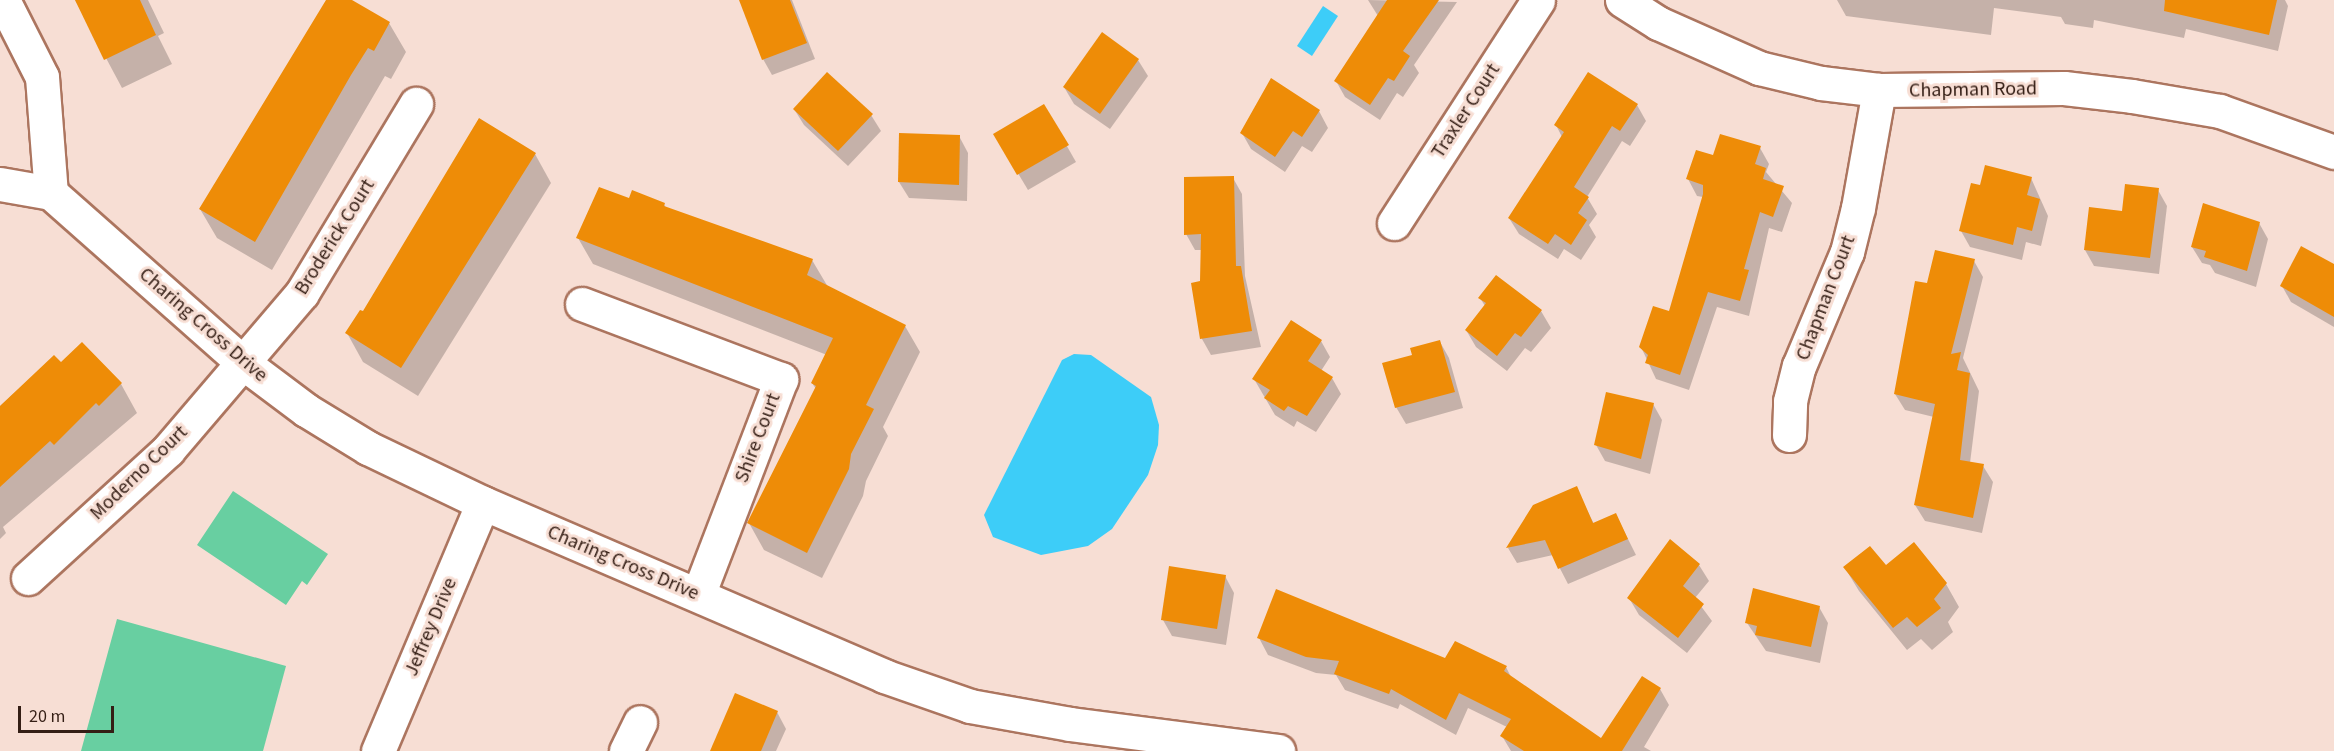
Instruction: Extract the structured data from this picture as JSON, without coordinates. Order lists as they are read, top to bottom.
{
  "streets": {
    "street": [
      "Chapman Road",
      "Traxler Court",
      "Broderick Court",
      "Chapman Court",
      "Charing Cross Drive",
      "Shire Court",
      "Moderno Court",
      "Jeffrey Drive"
    ]
  },
  "crossings": [
    ["Chapman Road", "Chapman Court"],
    ["Broderick Court", "Charing Cross Drive"],
    ["Broderick Court", "Moderno Court"],
    ["Charing Cross Drive", "Shire Court"],
    ["Charing Cross Drive", "Moderno Court"],
    ["Charing Cross Drive", "Jeffrey Drive"]
  ],
  "scale_bar": "20 m"
}
